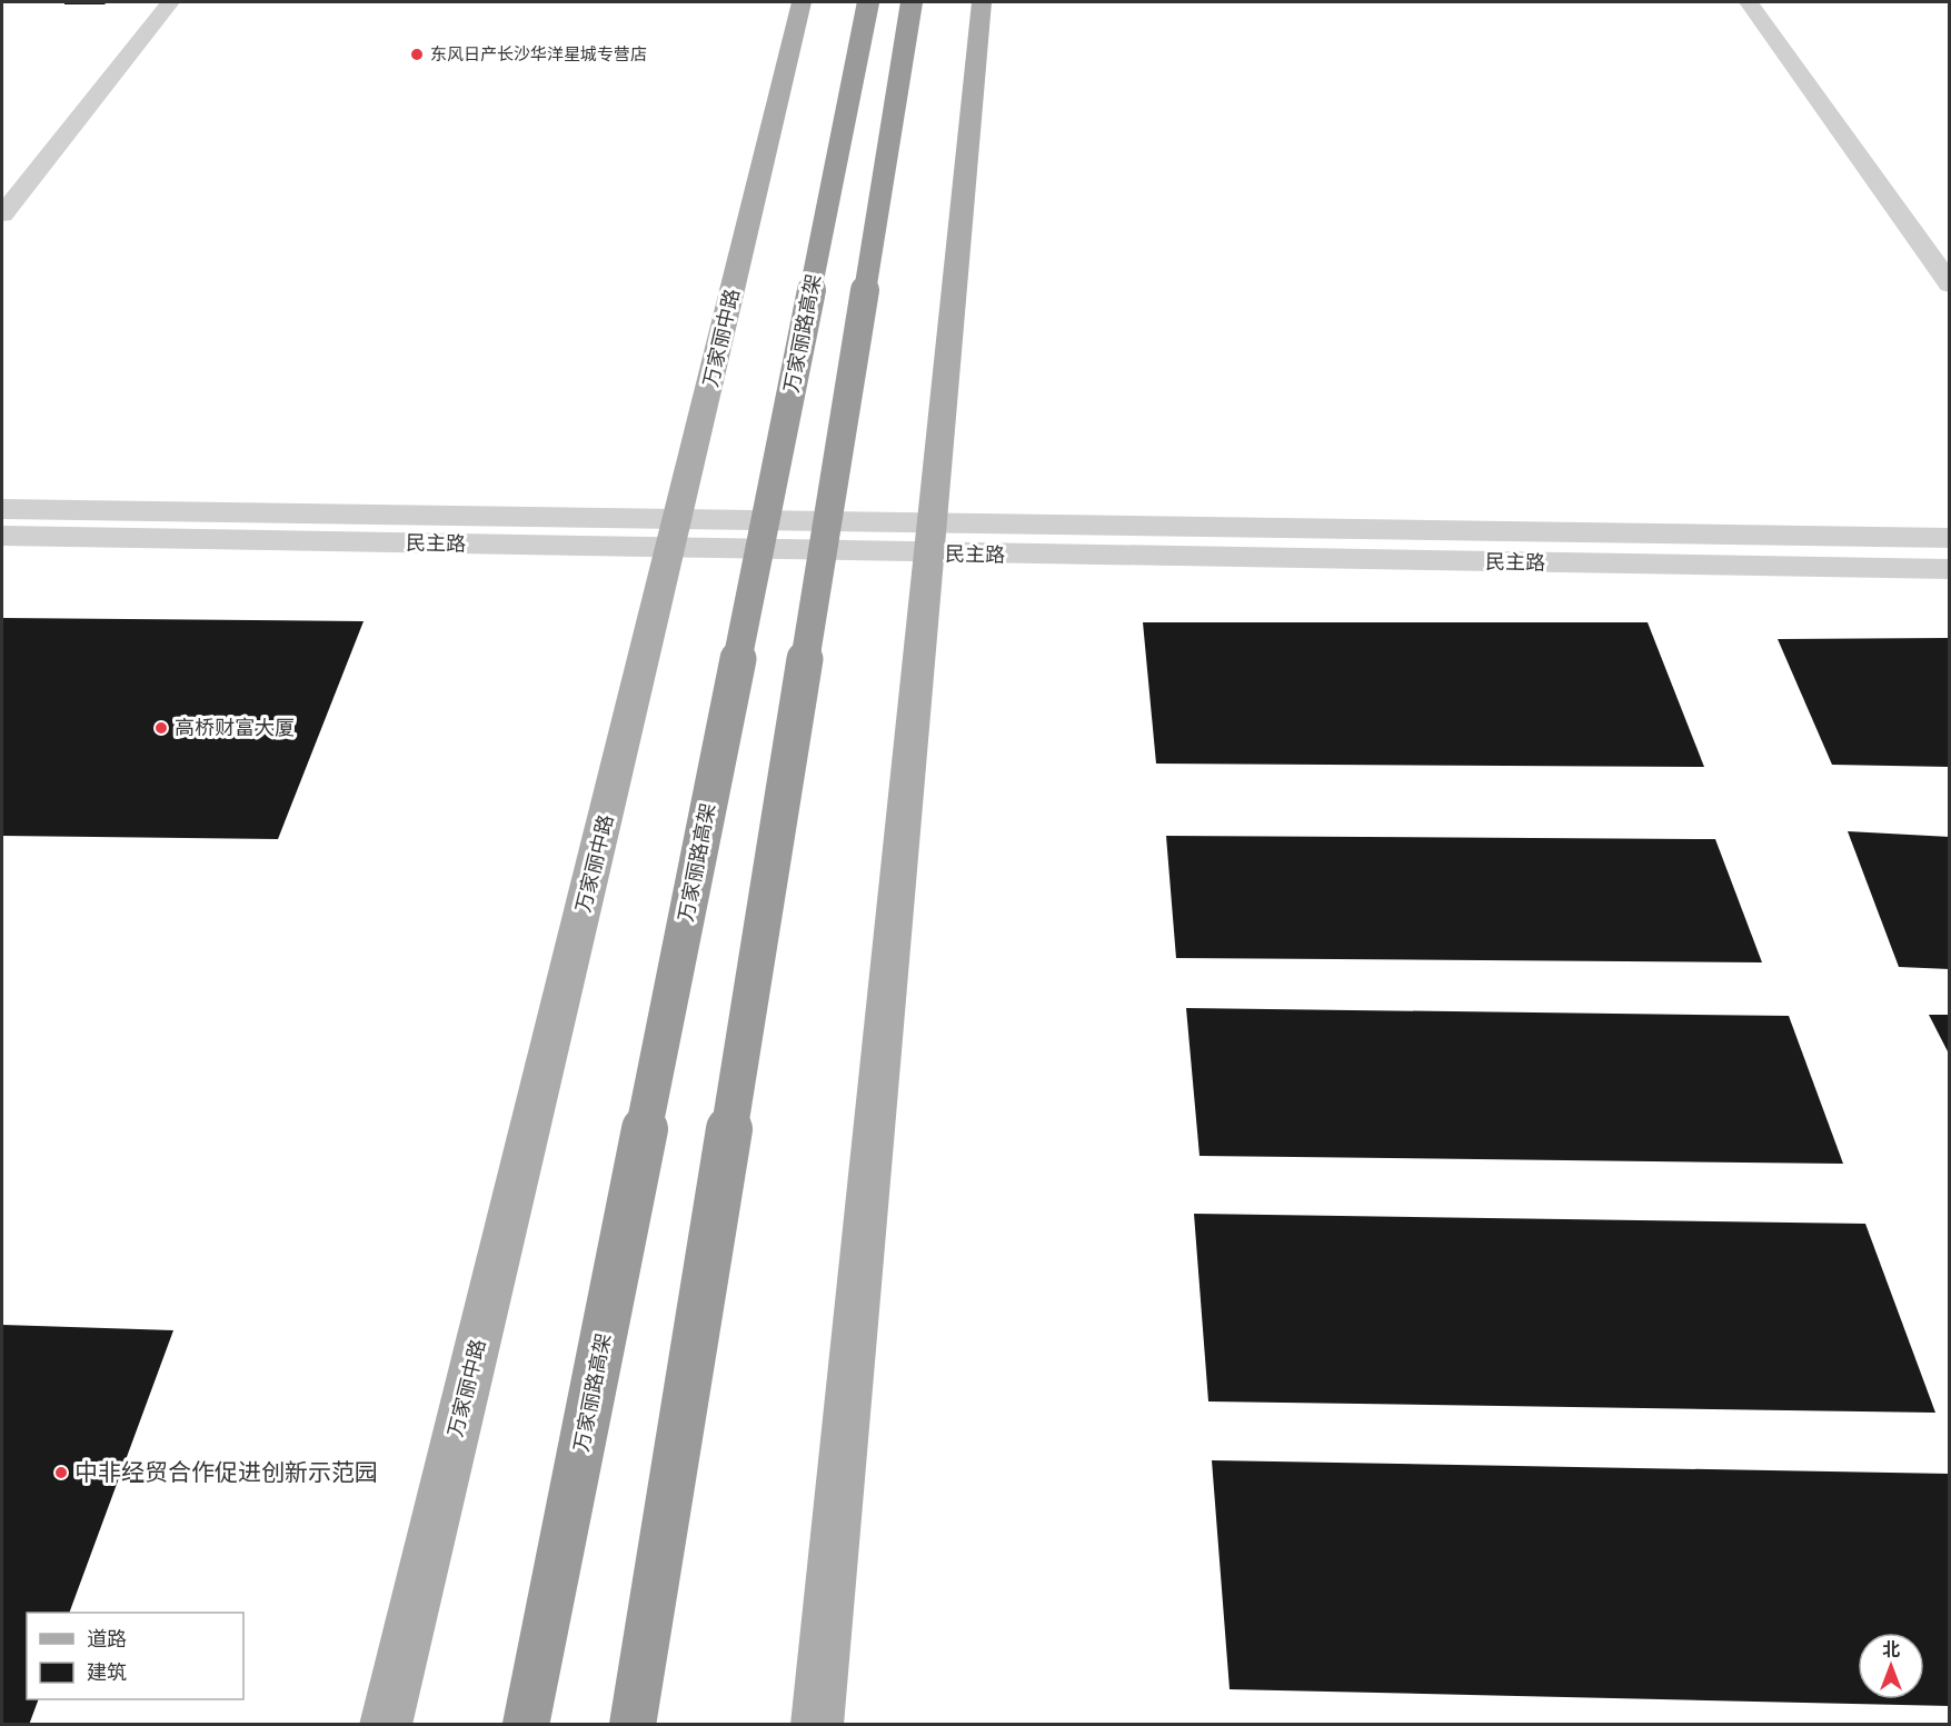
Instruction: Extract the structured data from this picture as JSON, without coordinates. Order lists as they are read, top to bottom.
{
  "streets": {
    "highway": ["万家丽路高架"],
    "main road": ["万家丽中路"],
    "street": ["民主路"]
  },
  "crossings": [
    ["万家丽中路", "民主路"]
  ],
  "places": ["东风日产长沙华洋星城专营店", "高桥财富大厦", "中非经贸合作促进创新示范园"],
  "legend": ["道路", "建筑"],
  "north": "top"
}
